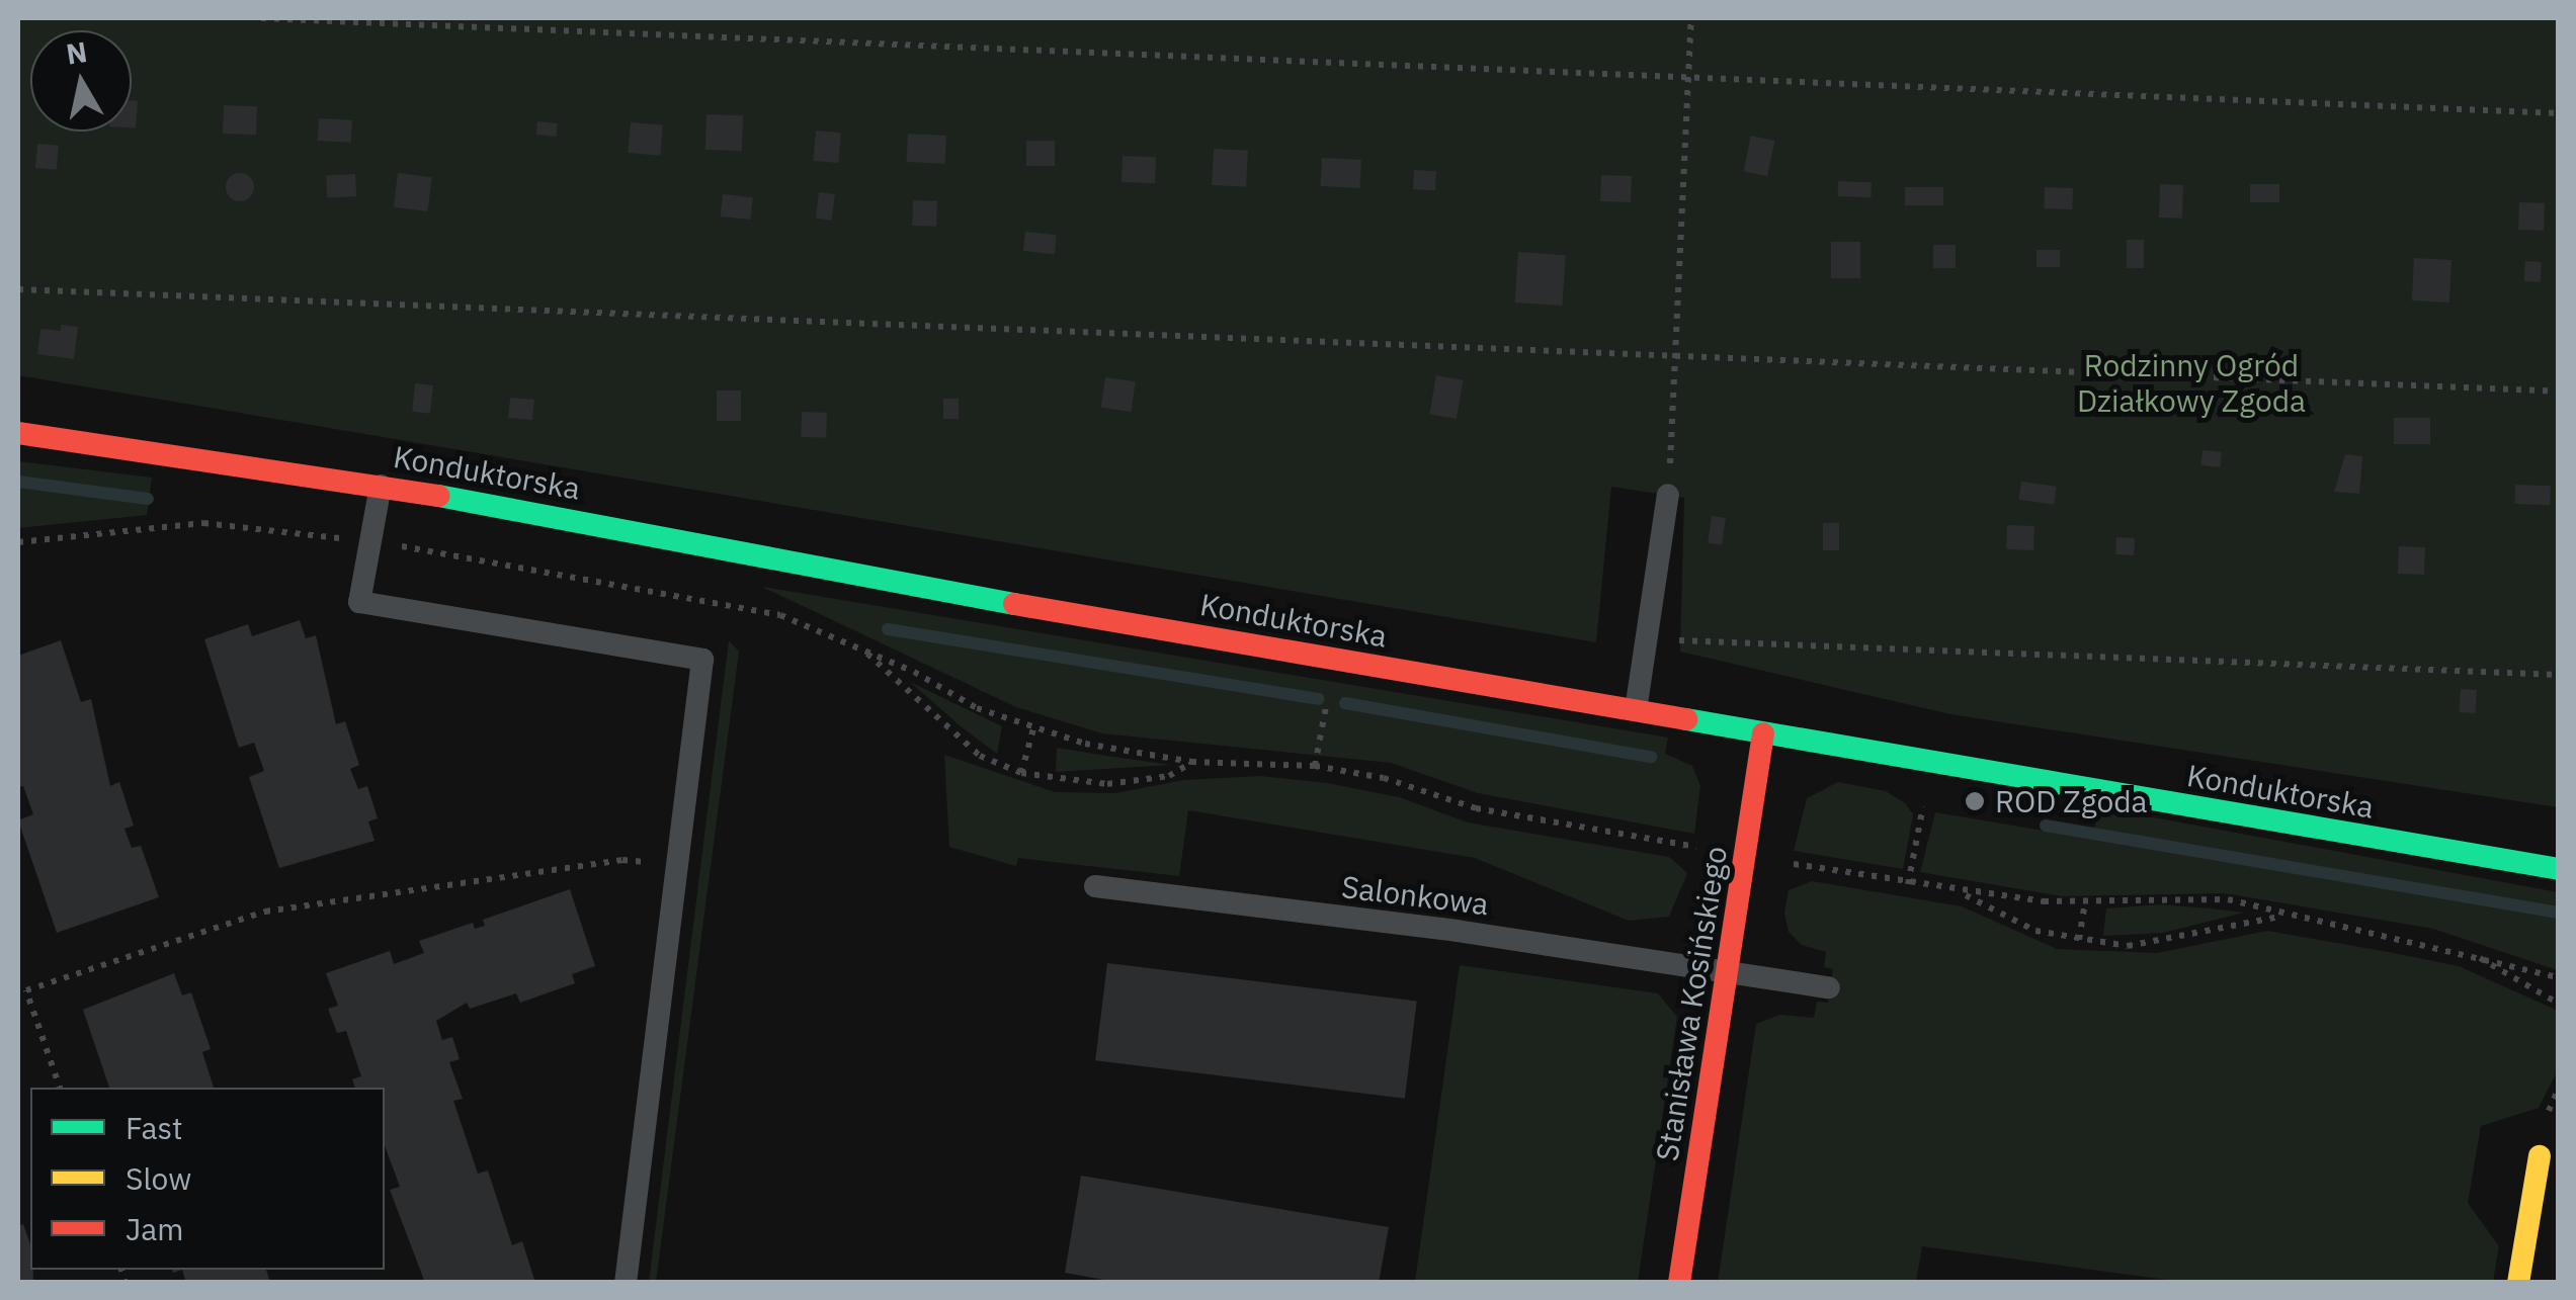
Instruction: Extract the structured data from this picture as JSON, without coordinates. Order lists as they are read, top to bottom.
{
  "streets": {
    "street": ["Konduktorska", "Stanisława Kosińskiego"],
    "lane": ["Salonkowa"]
  },
  "crossings": [
    ["Konduktorska", "Stanisława Kosińskiego"],
    ["Salonkowa", "Stanisława Kosińskiego"]
  ],
  "parks": ["Rodzinny Ogród Działkowy Zgoda"],
  "places": ["ROD Zgoda"],
  "legend": ["Fast", "Slow", "Jam"],
  "north": "top"
}
